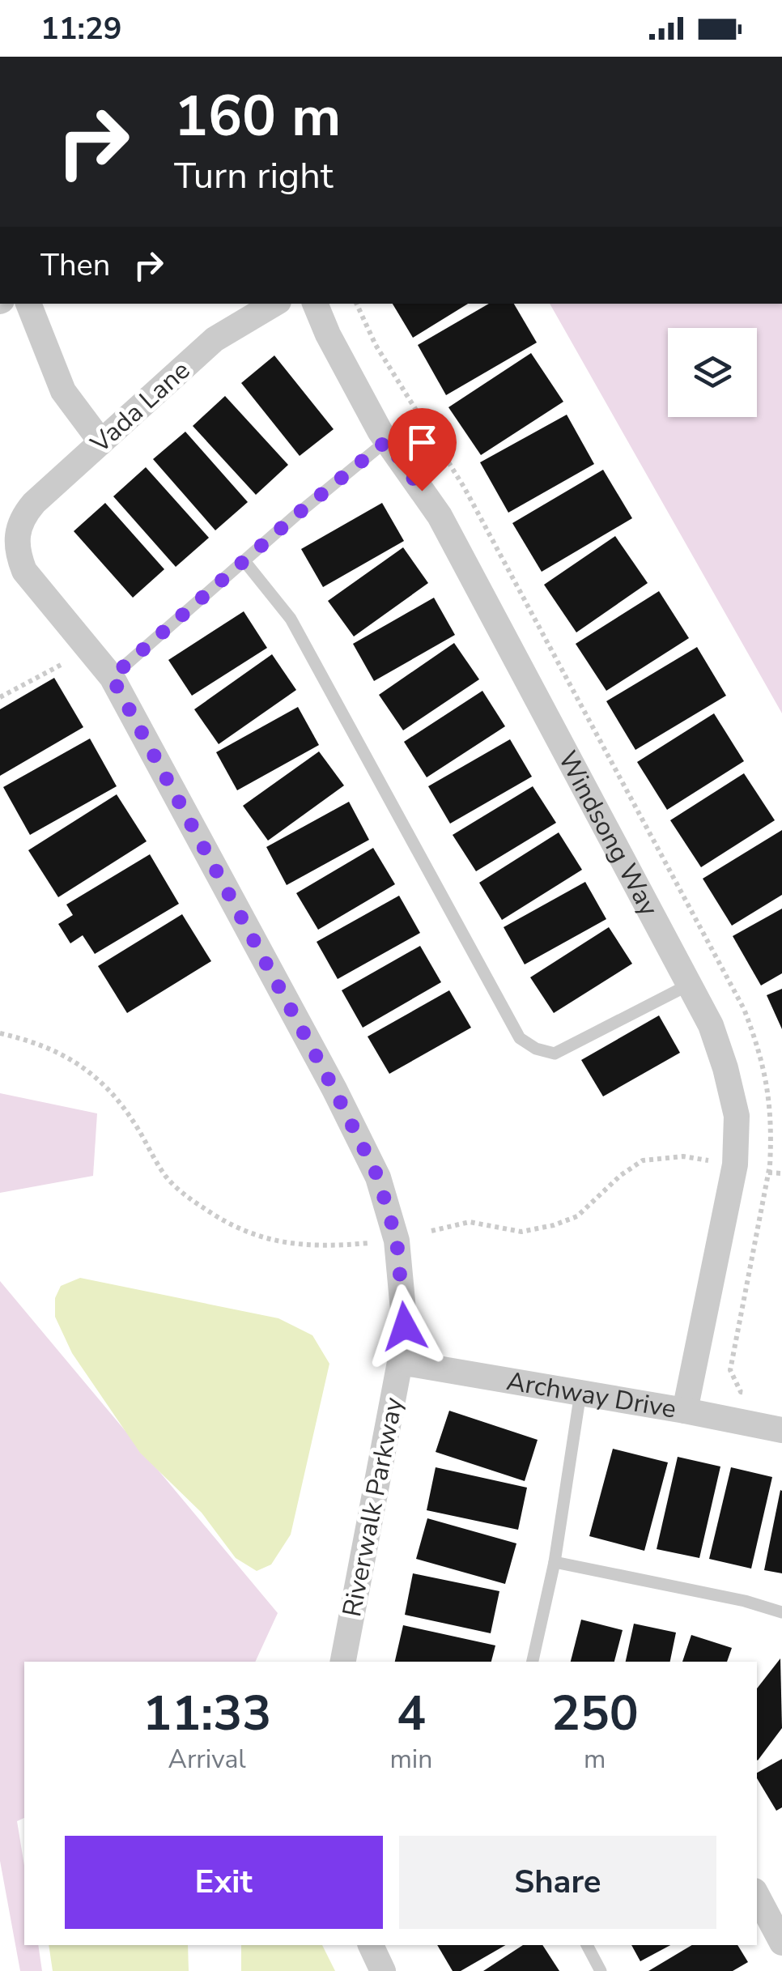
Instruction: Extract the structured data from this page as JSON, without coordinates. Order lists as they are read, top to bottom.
{
  "streets": {
    "street": [
      "Vada Lane",
      "Windsong Way",
      "Archway Drive",
      "Riverwalk Parkway"
    ]
  },
  "crossings": [
    ["Vada Lane", "Riverwalk Parkway"],
    ["Windsong Way", "Archway Drive"],
    ["Archway Drive", "Riverwalk Parkway"]
  ],
  "page": {
    "status": "11:29",
    "turn": ["160 m", "Turn right"],
    "then": "Then",
    "eta": [
      "11:33",
      "Arrival",
      "4",
      "min",
      "250",
      "m"
    ],
    "buttons": ["Exit", "Share"]
  }
}
